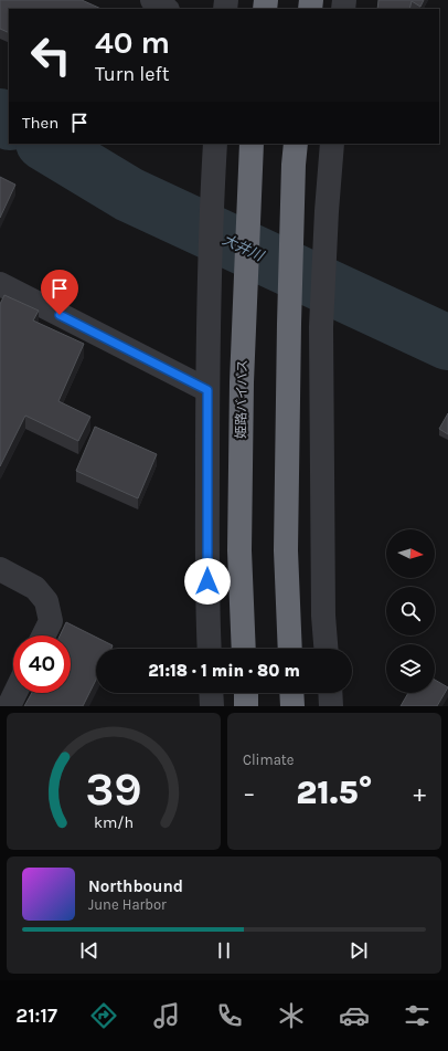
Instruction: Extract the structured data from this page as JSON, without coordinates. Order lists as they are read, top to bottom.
{
  "streets": {
    "highway": ["姫路バイパス"]
  },
  "water": ["大井川"],
  "north": "right",
  "page": {
    "turn": ["40 m", "Turn left"],
    "then": "Then",
    "limit": "40",
    "trip": "21:18 · 1 min · 80 m",
    "tile": "Climate",
    "heat": ["−", "21.5°", "+"],
    "song": ["Northbound", "June Harbor"],
    "tabs": "21:17",
    "gauge": ["39", "km/h"]
  }
}
